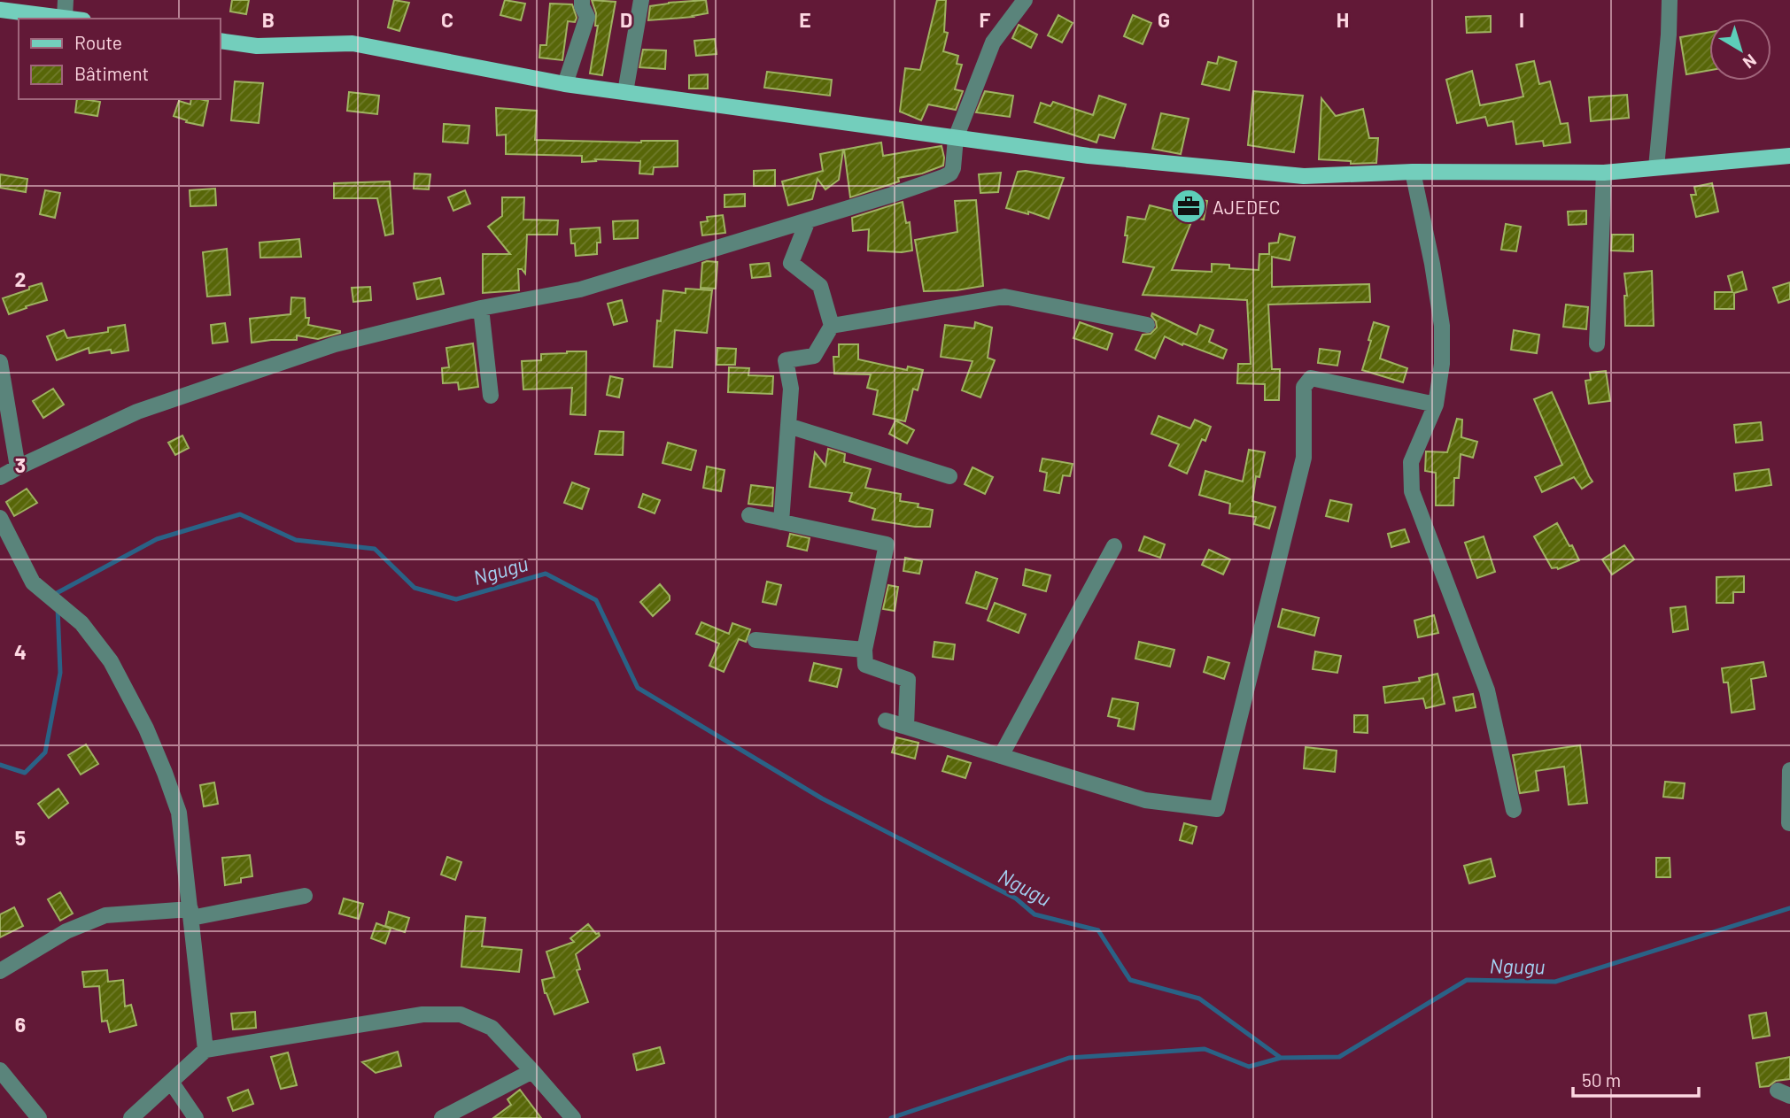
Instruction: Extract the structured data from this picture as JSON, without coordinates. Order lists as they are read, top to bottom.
{
  "water": ["Ngugu"],
  "places": {
    "office": ["AJEDEC"]
  },
  "legend": ["Route", "Bâtiment"],
  "scale_bar": "50 m",
  "north": "bottom right",
  "grid": {
    "columns": [
      "B",
      "C",
      "D",
      "E",
      "F",
      "G",
      "H",
      "I"
    ],
    "rows": [
      "2",
      "3",
      "4",
      "5",
      "6"
    ]
  }
}
